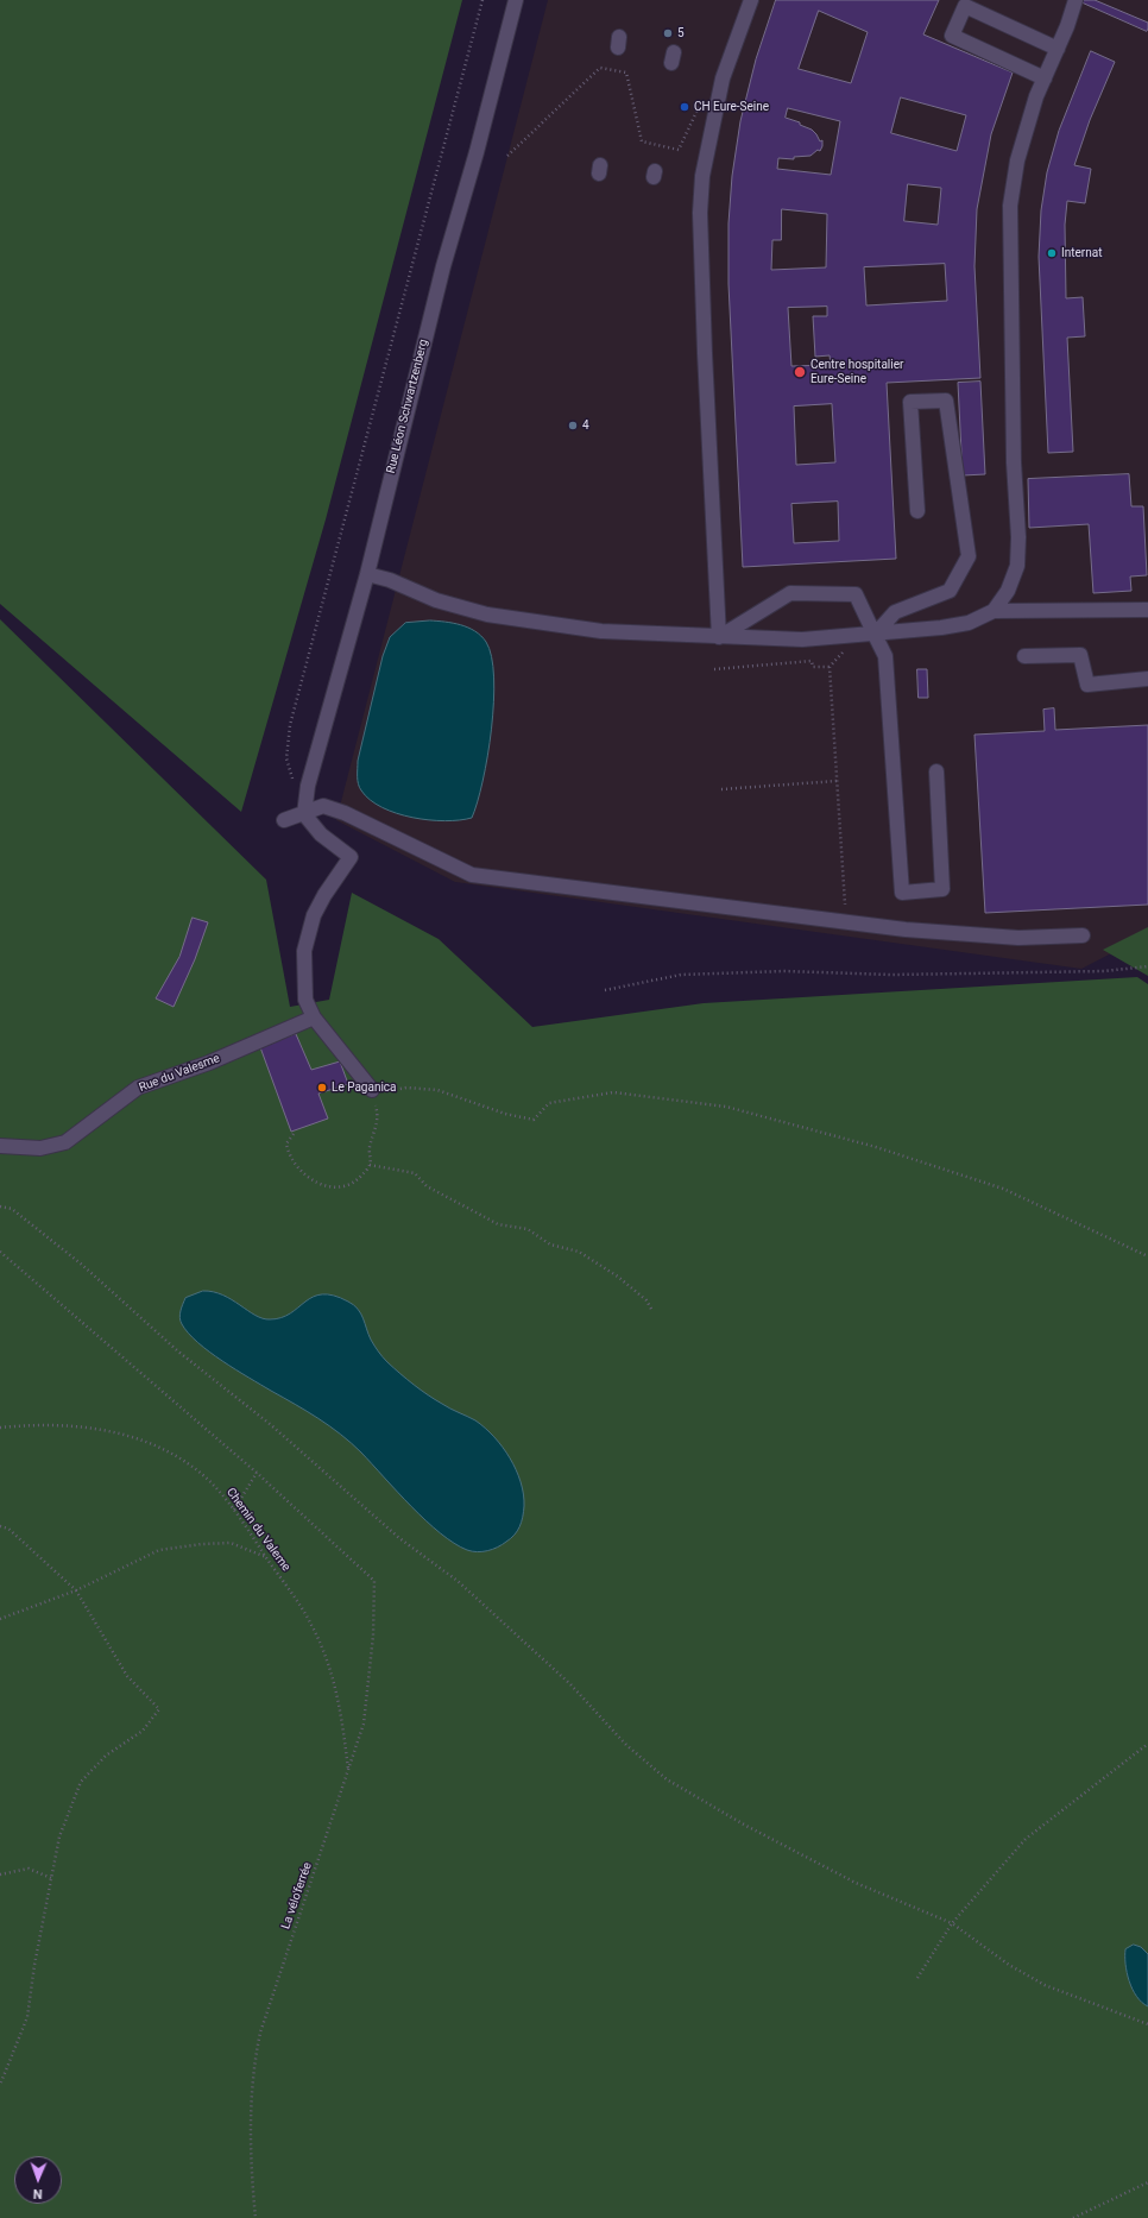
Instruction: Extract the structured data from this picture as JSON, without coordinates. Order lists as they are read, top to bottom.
{
  "streets": {
    "street": ["Rue Léon Schwartzenberg", "Rue du Valesme"],
    "path": ["Chemin du Valeme", "La vélo'ferrée"]
  },
  "crossings": [
    ["Chemin du Valeme", "La vélo'ferrée"]
  ],
  "places": [
    "5",
    "CH Eure-Seine",
    "Internat",
    "Centre hospitalier Eure-Seine",
    "4",
    "Le Paganica"
  ],
  "north": "bottom"
}
